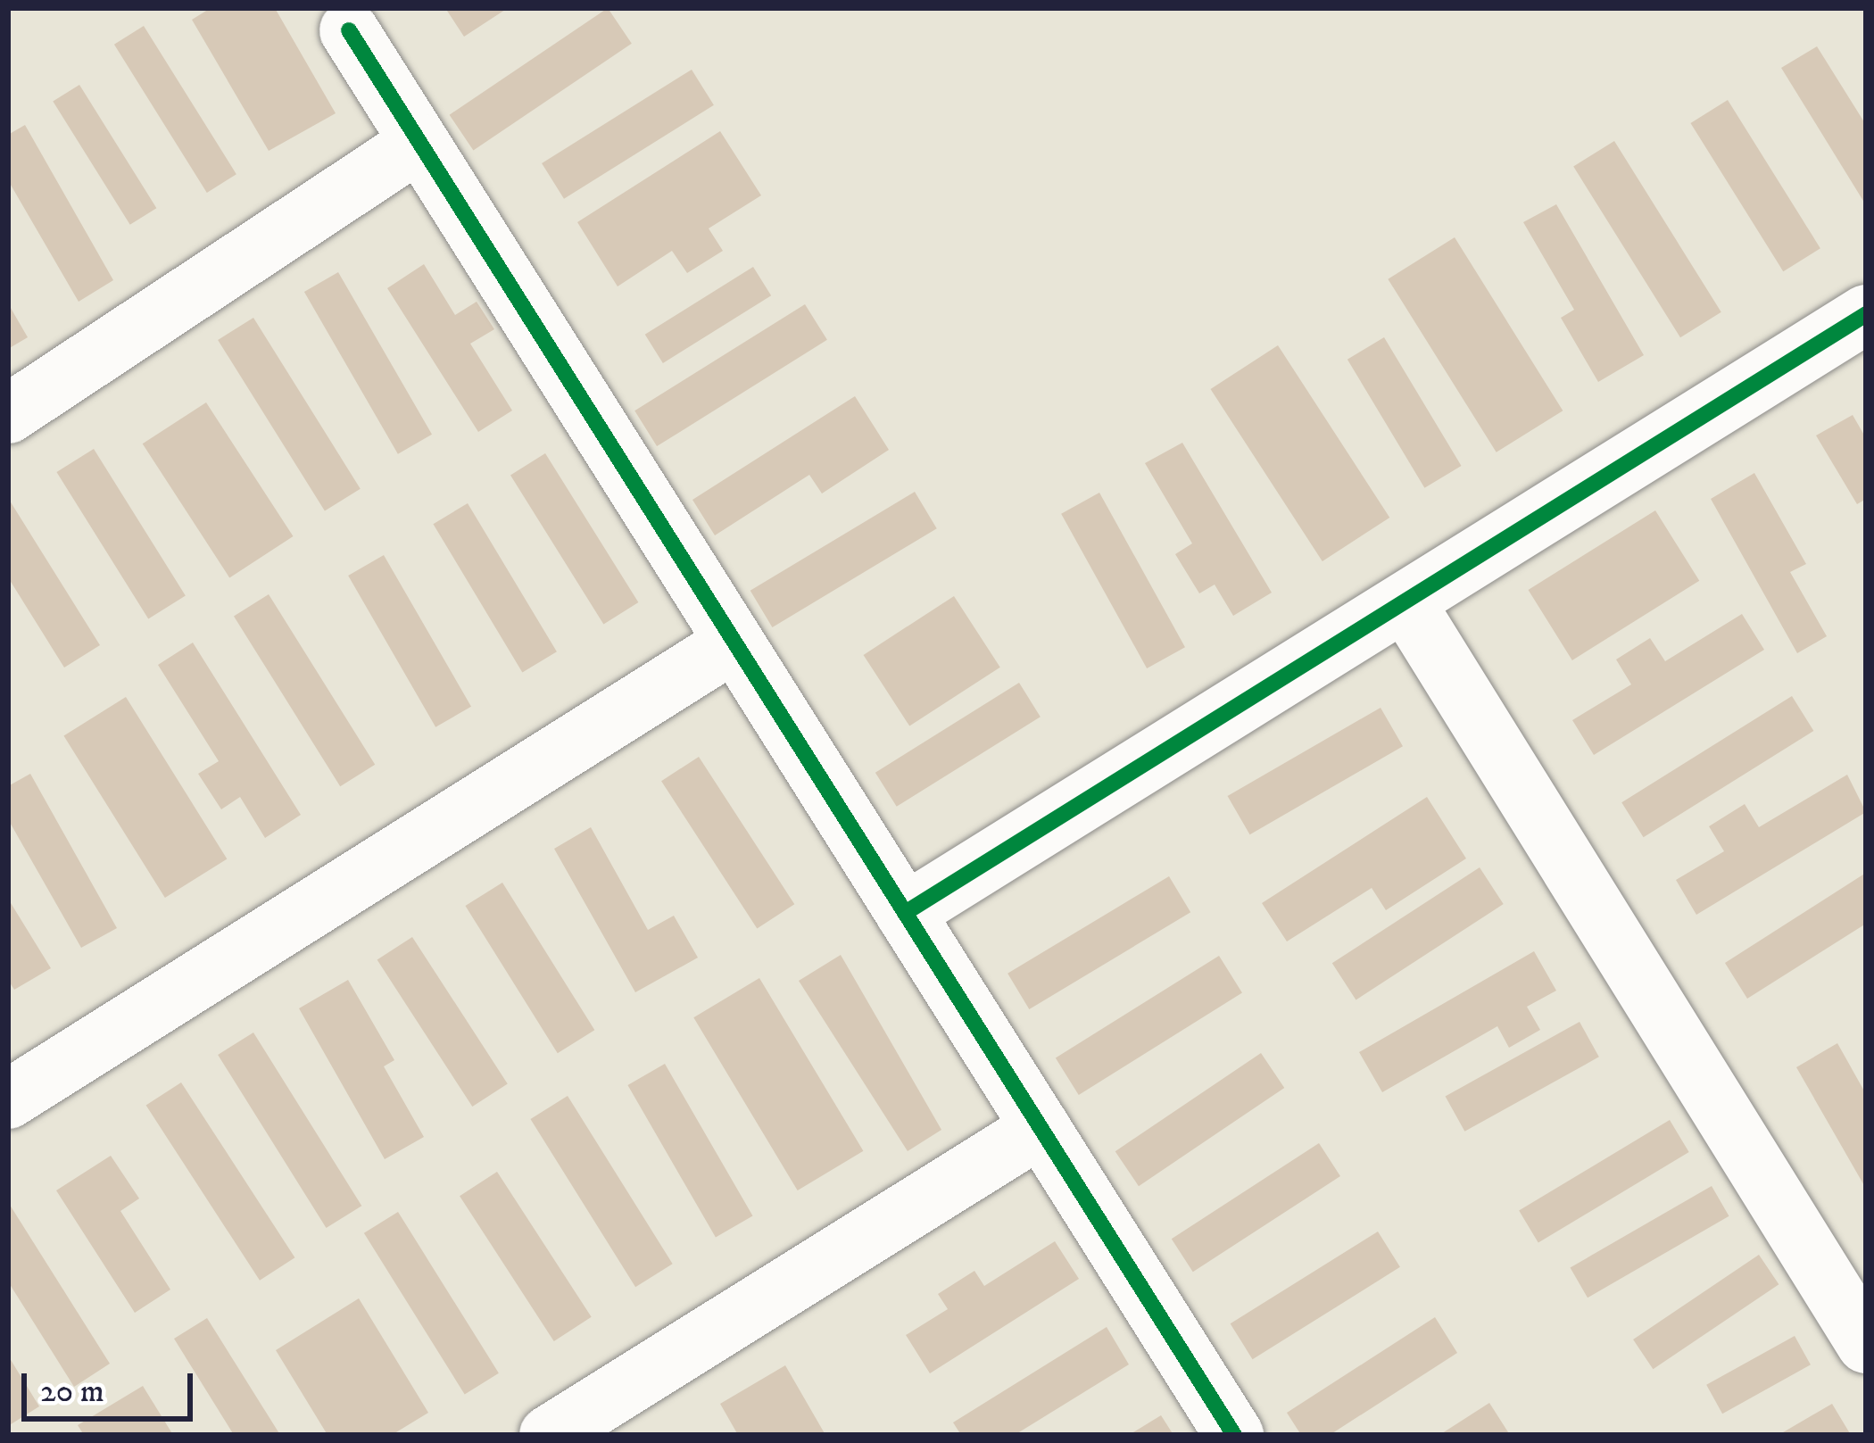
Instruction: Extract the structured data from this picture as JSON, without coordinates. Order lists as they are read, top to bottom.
{
  "scale_bar": "20 m"
}
